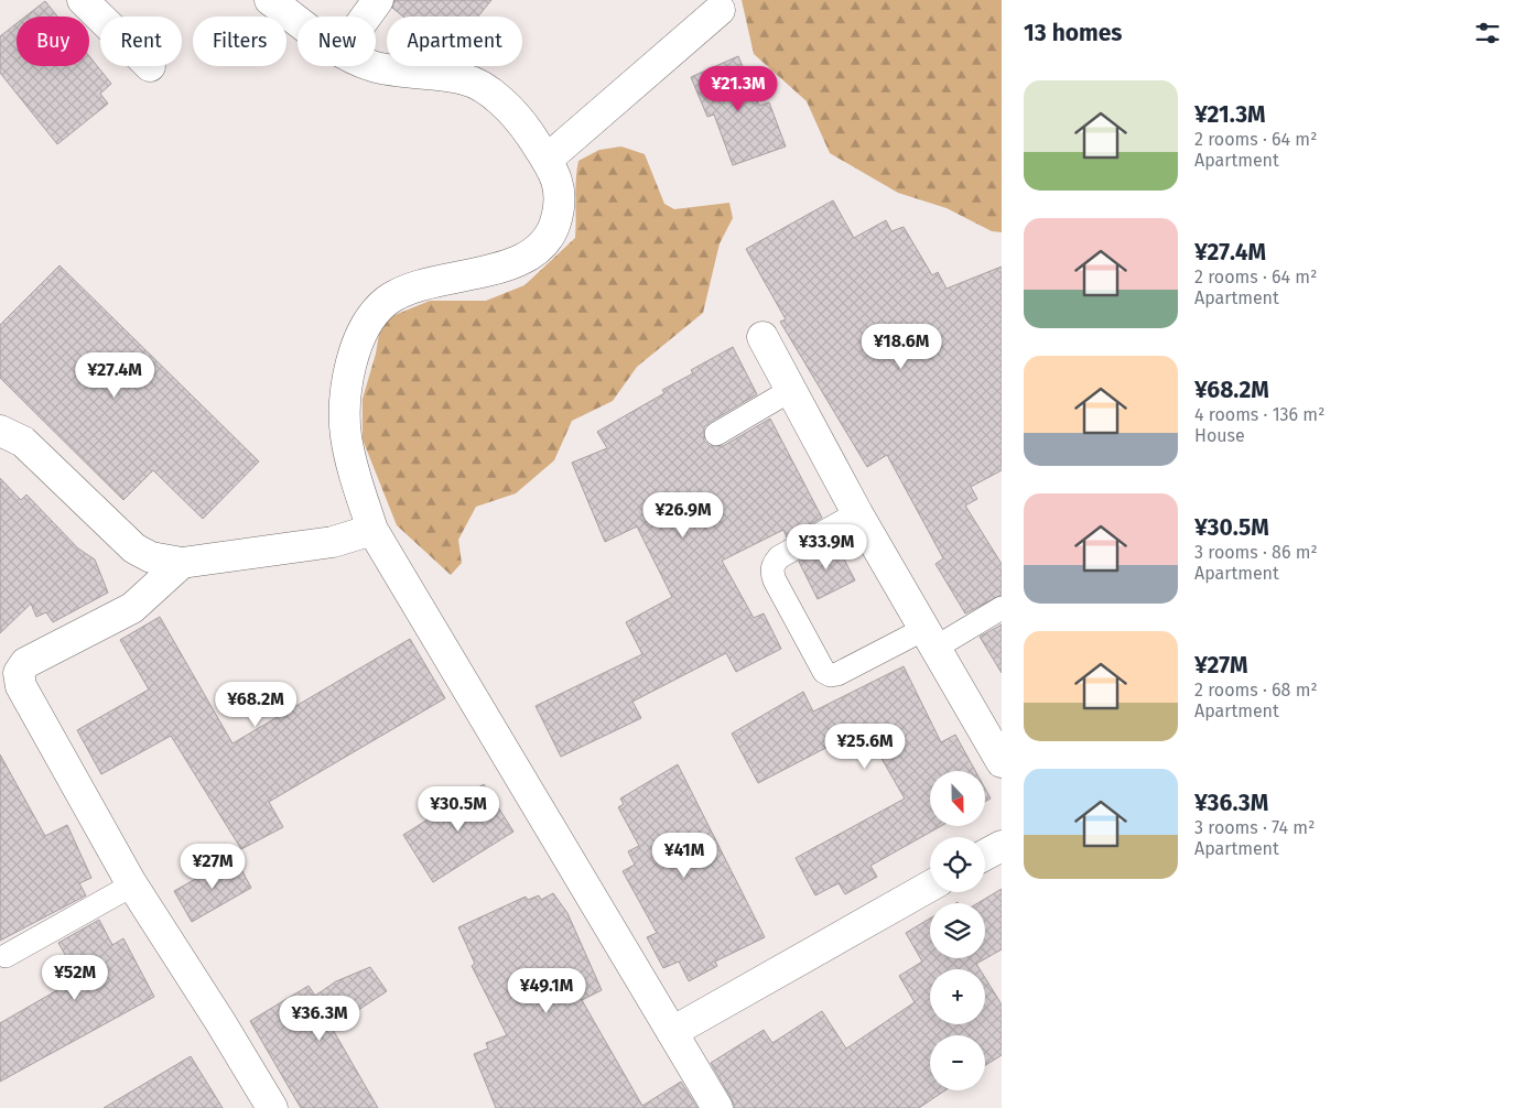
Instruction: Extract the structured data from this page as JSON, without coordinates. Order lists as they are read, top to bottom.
{
  "north": "bottom",
  "page": {
    "heading": "13 homes",
    "chip": [
      "Buy",
      "Rent",
      "Filters",
      "New",
      "Apartment"
    ],
    "price": [
      "¥21.3M",
      "¥18.6M",
      "¥27.4M",
      "¥26.9M",
      "¥33.9M",
      "¥68.2M",
      "¥25.6M",
      "¥30.5M",
      "¥41M",
      "¥27M",
      "¥52M",
      "¥49.1M",
      "¥36.3M"
    ],
    "list": [
      {
        "name": "¥21.3M",
        "note": "2 rooms · 64 m² · Apartment"
      },
      {
        "name": "¥27.4M",
        "note": "2 rooms · 64 m² · Apartment"
      },
      {
        "name": "¥68.2M",
        "note": "4 rooms · 136 m² · House"
      },
      {
        "name": "¥30.5M",
        "note": "3 rooms · 86 m² · Apartment"
      },
      {
        "name": "¥27M",
        "note": "2 rooms · 68 m² · Apartment"
      },
      {
        "name": "¥36.3M",
        "note": "3 rooms · 74 m² · Apartment"
      }
    ],
    "map_buttons": ["+", "−"]
  }
}
